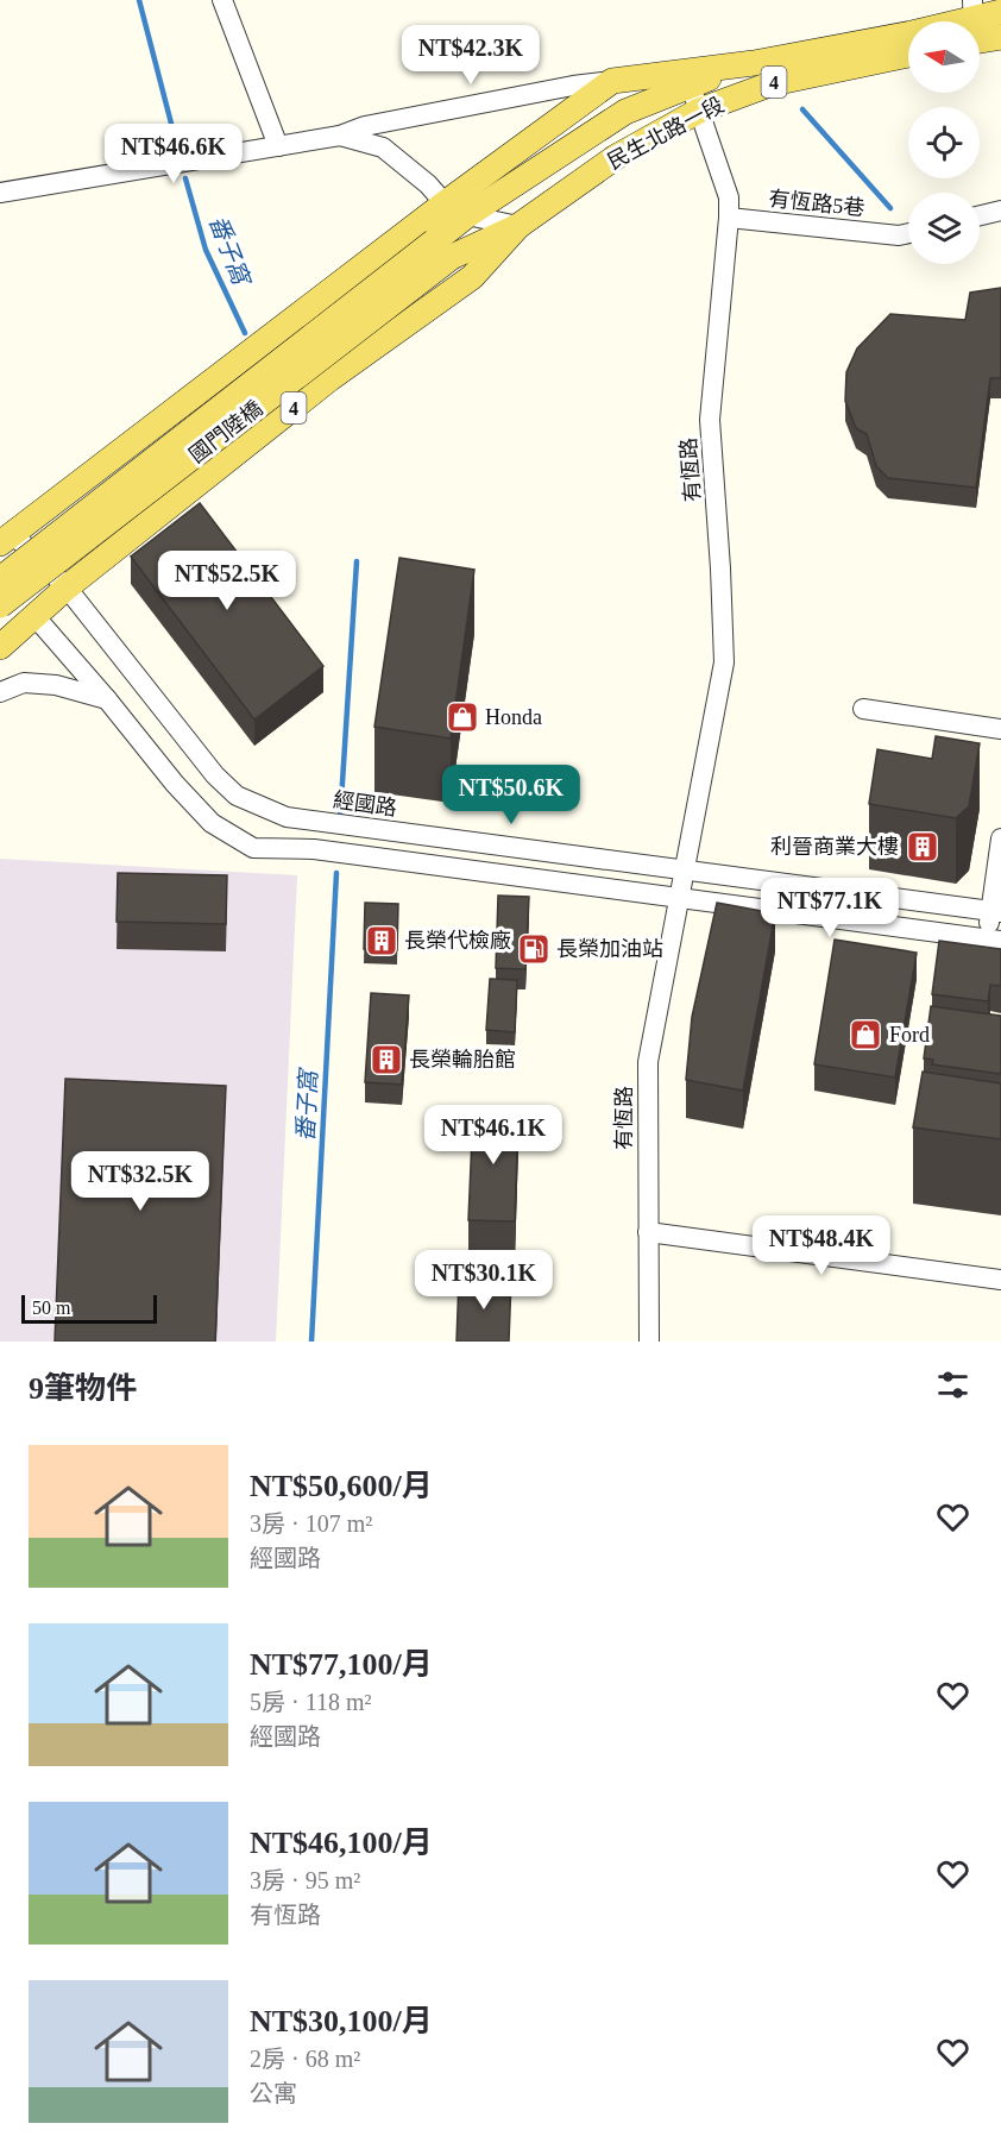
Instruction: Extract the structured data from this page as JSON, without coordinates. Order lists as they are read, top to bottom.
{
  "streets": {
    "main road": ["4", "民生北路一段", "國門陸橋"],
    "street": ["有恆路5巷", "有恆路", "經國路"]
  },
  "crossings": [
    ["4", "民生北路一段"],
    ["4", "國門陸橋"],
    ["4", "有恆路"],
    ["4", "經國路"],
    ["民生北路一段", "國門陸橋"],
    ["民生北路一段", "有恆路"],
    ["有恆路5巷", "有恆路"],
    ["有恆路", "經國路"]
  ],
  "water": ["番子窩"],
  "places": {
    "shop": ["Honda", "Ford"],
    "building": ["利晉商業大樓", "長榮代檢廠", "長榮輪胎館"],
    "fuel station": ["長榮加油站"]
  },
  "scale_bar": "50 m",
  "north": "left",
  "page": {
    "price": [
      "NT$42.3K",
      "NT$46.6K",
      "NT$52.5K",
      "NT$50.6K",
      "NT$77.1K",
      "NT$46.1K",
      "NT$32.5K",
      "NT$48.4K",
      "NT$30.1K"
    ],
    "scale": "50 m",
    "heading": "9筆物件",
    "list": [
      {
        "name": "NT$50,600/月",
        "note": "3房 · 107 m² · 經國路"
      },
      {
        "name": "NT$77,100/月",
        "note": "5房 · 118 m² · 經國路"
      },
      {
        "name": "NT$46,100/月",
        "note": "3房 · 95 m² · 有恆路"
      },
      {
        "name": "NT$30,100/月",
        "note": "2房 · 68 m² · 公寓"
      }
    ]
  }
}
